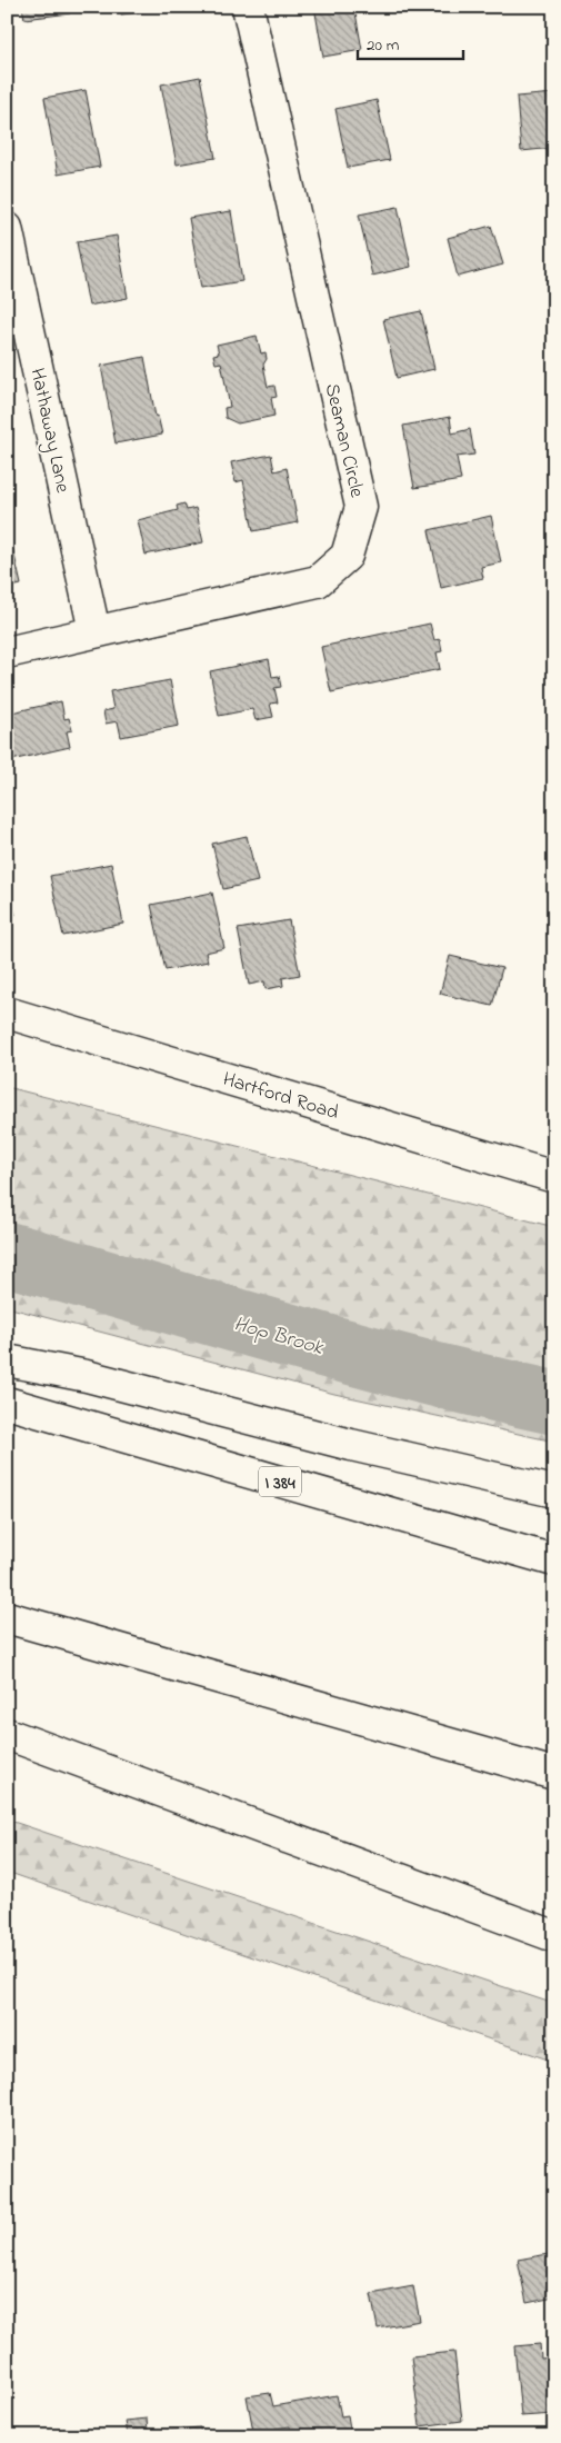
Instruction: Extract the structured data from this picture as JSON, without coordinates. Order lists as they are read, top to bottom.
{
  "streets": {
    "main road": [
      "Hathaway Lane",
      "Seaman Circle",
      "Hartford Road",
      "I 384"
    ]
  },
  "crossings": [
    ["Hathaway Lane", "Seaman Circle"]
  ],
  "water": ["Hop Brook"],
  "scale_bar": "20 m"
}
